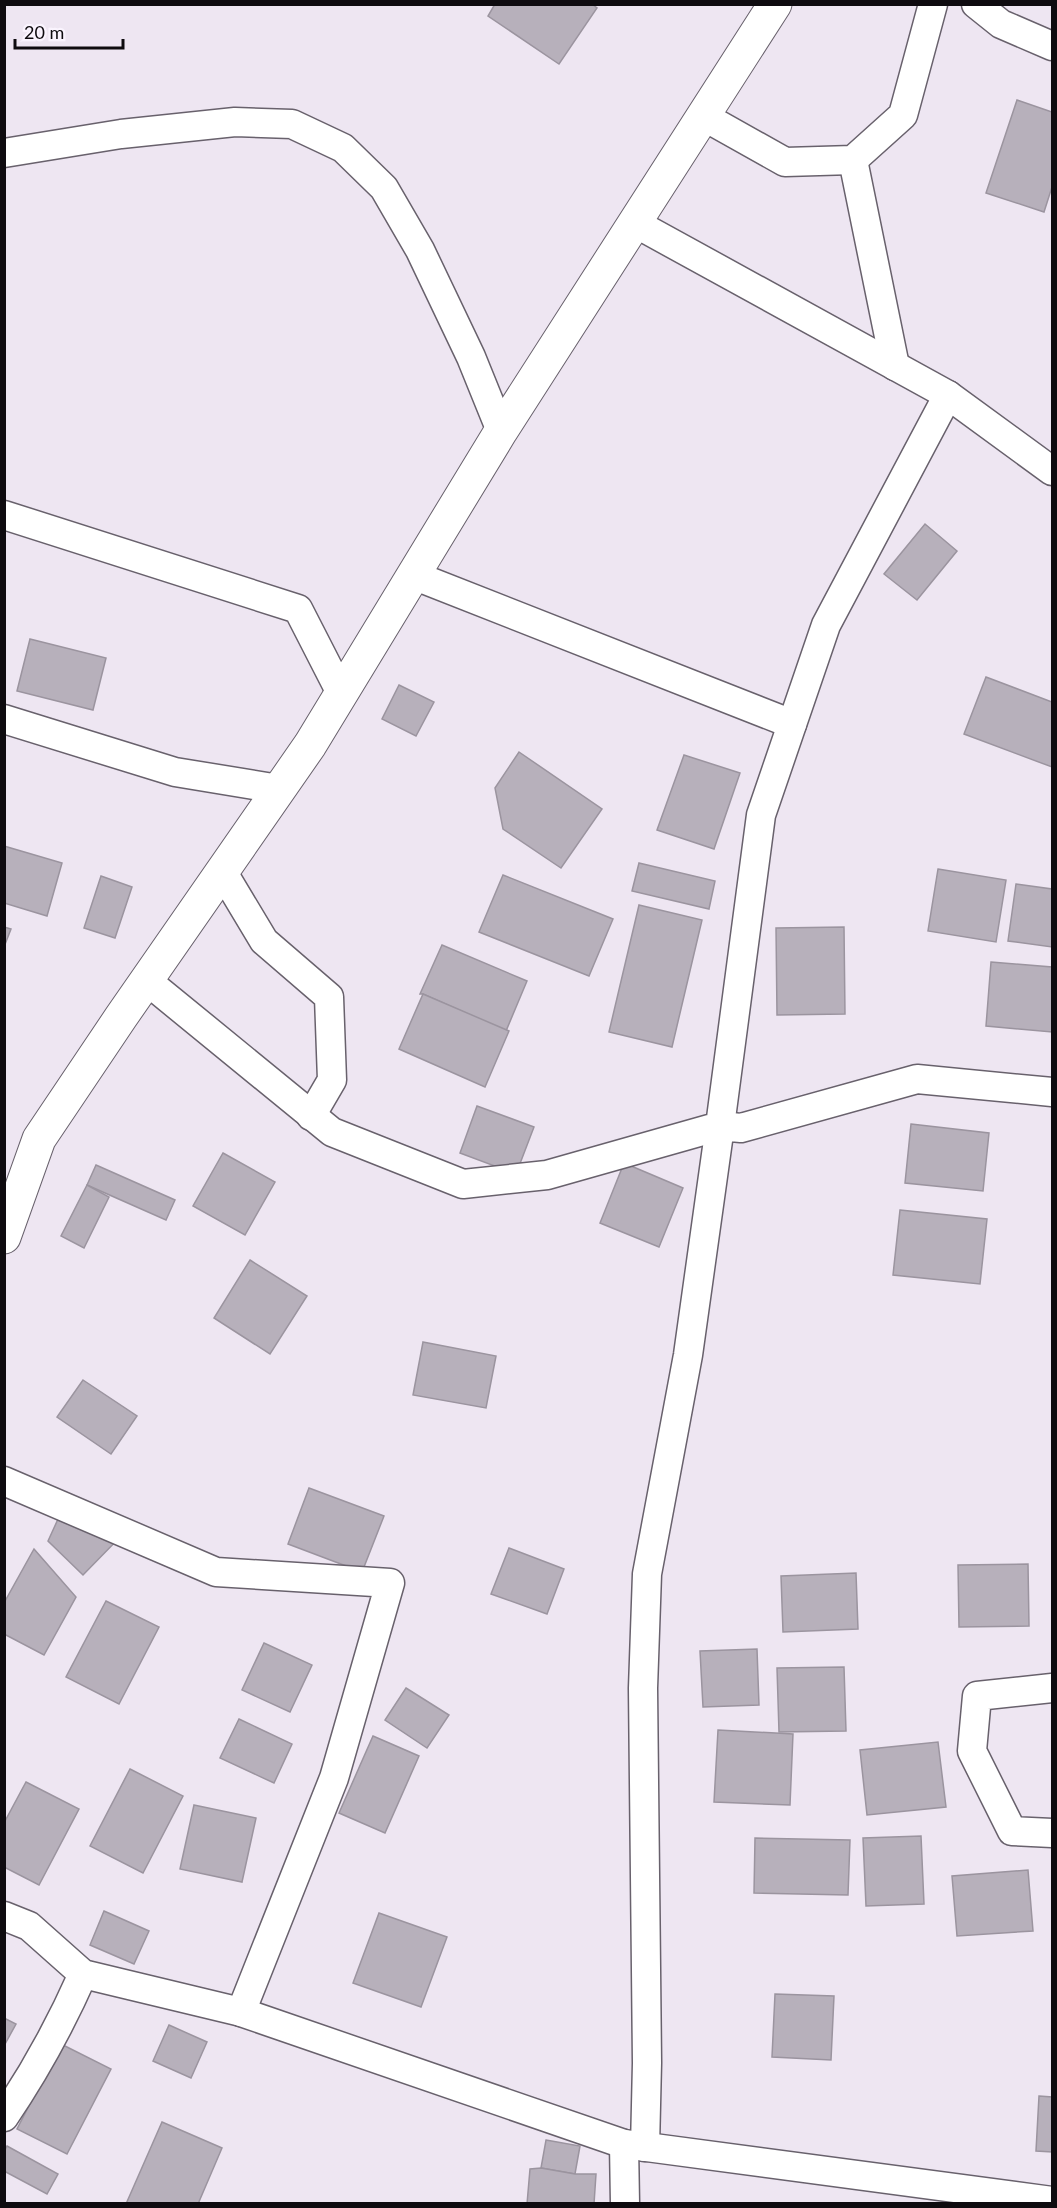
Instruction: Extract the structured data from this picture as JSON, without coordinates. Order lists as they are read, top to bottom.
{
  "scale_bar": "20 m"
}
